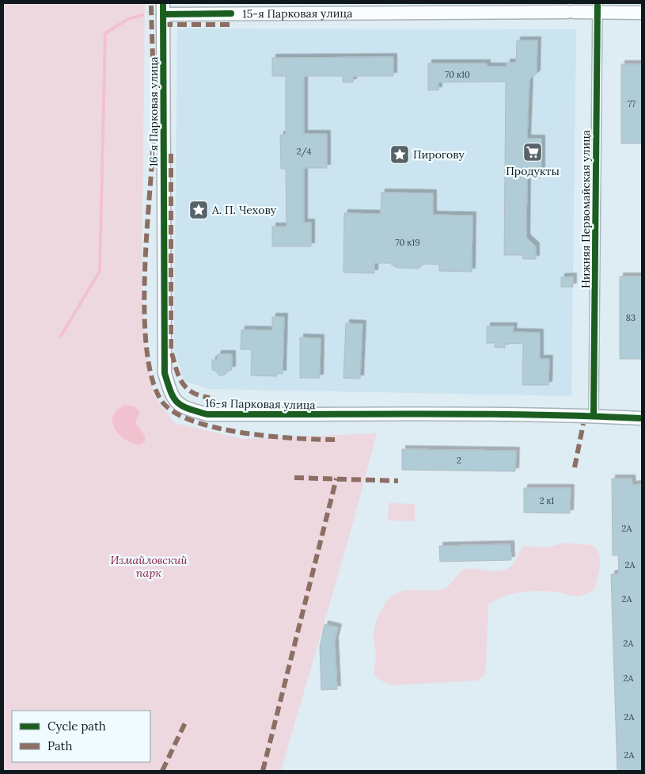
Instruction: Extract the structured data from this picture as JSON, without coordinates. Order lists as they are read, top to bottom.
{
  "streets": {
    "main road": ["15-я Парковая улица", "16-я Парковая улица"],
    "street": ["Нижняя Первомайская улица"]
  },
  "crossings": [
    ["15-я Парковая улица", "16-я Парковая улица"],
    ["15-я Парковая улица", "Нижняя Первомайская улица"],
    ["16-я Парковая улица", "Нижняя Первомайская улица"]
  ],
  "parks": ["Измайловский парк"],
  "places": {
    "supermarket": ["Продукты"],
    "place": ["Пирогову", "А. П. Чехову"]
  },
  "house_numbers": [
    "70 к10",
    "77",
    "2/4",
    "70 к19",
    "83",
    "2",
    "2 к1",
    "2А",
    "2А",
    "2А",
    "2А",
    "2А",
    "2А",
    "2А"
  ],
  "legend": ["Cycle path", "Path"]
}
